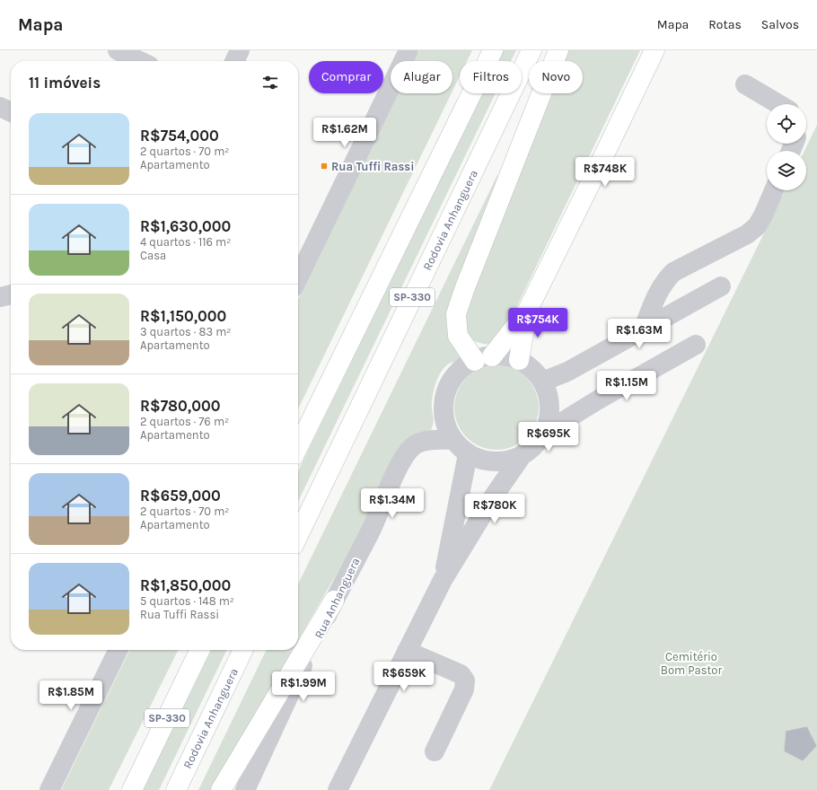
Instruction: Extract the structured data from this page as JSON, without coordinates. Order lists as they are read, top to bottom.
{
  "streets": {
    "main road": ["Rodovia Anhanguera", "SP-330"],
    "street": ["Rua Anhanguera"]
  },
  "parks": ["Cemitério Bom Pastor"],
  "places": {
    "transit": ["Rua Tuffi Rassi"]
  },
  "page": {
    "header": "Mapa",
    "nav": ["Mapa", "Rotas", "Salvos"],
    "chip": [
      "Comprar",
      "Alugar",
      "Filtros",
      "Novo"
    ],
    "heading": "11 imóveis",
    "list": [
      {
        "name": "R$754,000",
        "note": "2 quartos · 70 m² · Apartamento"
      },
      {
        "name": "R$1,630,000",
        "note": "4 quartos · 116 m² · Casa"
      },
      {
        "name": "R$1,150,000",
        "note": "3 quartos · 83 m² · Apartamento"
      },
      {
        "name": "R$780,000",
        "note": "2 quartos · 76 m² · Apartamento"
      },
      {
        "name": "R$659,000",
        "note": "2 quartos · 70 m² · Apartamento"
      },
      {
        "name": "R$1,850,000",
        "note": "5 quartos · 148 m² · Rua Tuffi Rassi"
      }
    ],
    "price": [
      "R$1.62M",
      "R$748K",
      "R$754K",
      "R$1.63M",
      "R$1.15M",
      "R$695K",
      "R$1.34M",
      "R$780K",
      "R$659K",
      "R$1.99M",
      "R$1.85M"
    ]
  }
}
